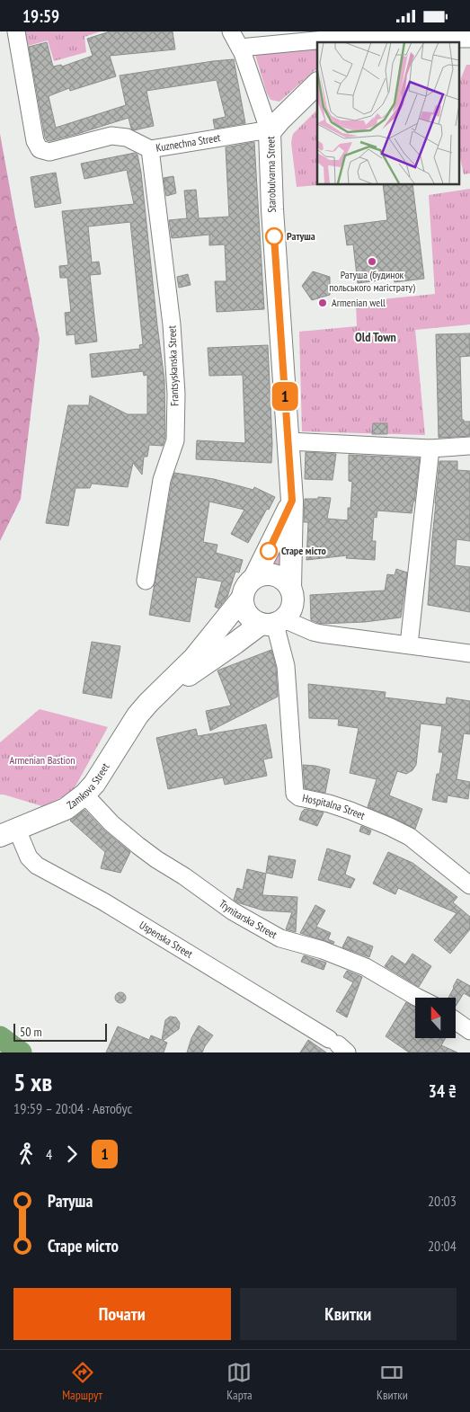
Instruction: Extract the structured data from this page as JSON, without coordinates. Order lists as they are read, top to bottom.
{
  "streets": {
    "main road": ["Starobulvarna Street", "Zamkova Street"],
    "street": [
      "Kuznechna Street",
      "Frantsyskanska Street",
      "Hospitalna Street",
      "Trynitarska Street",
      "Uspenska Street"
    ]
  },
  "crossings": [
    ["Kuznechna Street", "Starobulvarna Street"],
    ["Kuznechna Street", "Frantsyskanska Street"],
    ["Starobulvarna Street", "Zamkova Street"],
    ["Starobulvarna Street", "Hospitalna Street"],
    ["Zamkova Street", "Hospitalna Street"],
    ["Zamkova Street", "Trynitarska Street"],
    ["Zamkova Street", "Uspenska Street"]
  ],
  "districts": ["Old Town"],
  "parks": ["Armenian Bastion"],
  "places": [
    "Ратуша",
    "Ратуша (будинок польського магістрату)",
    "Armenian well",
    "Старе місто"
  ],
  "lines": ["bus line 1"],
  "scale_bar": "50 m",
  "north": "top",
  "page": {
    "status": "19:59",
    "on_map": "1",
    "scale": "50 m",
    "heading": ["5 хв", "19:59 – 20:04 · Автобус", "34 ₴"],
    "legs": ["4", "1"],
    "list": [
      {
        "name": "Ратуша",
        "value": "20:03"
      },
      {
        "name": "Старе місто",
        "value": "20:04"
      }
    ],
    "buttons": ["Почати", "Квитки"],
    "tabs": ["Маршрут", "Карта", "Квитки"]
  }
}
